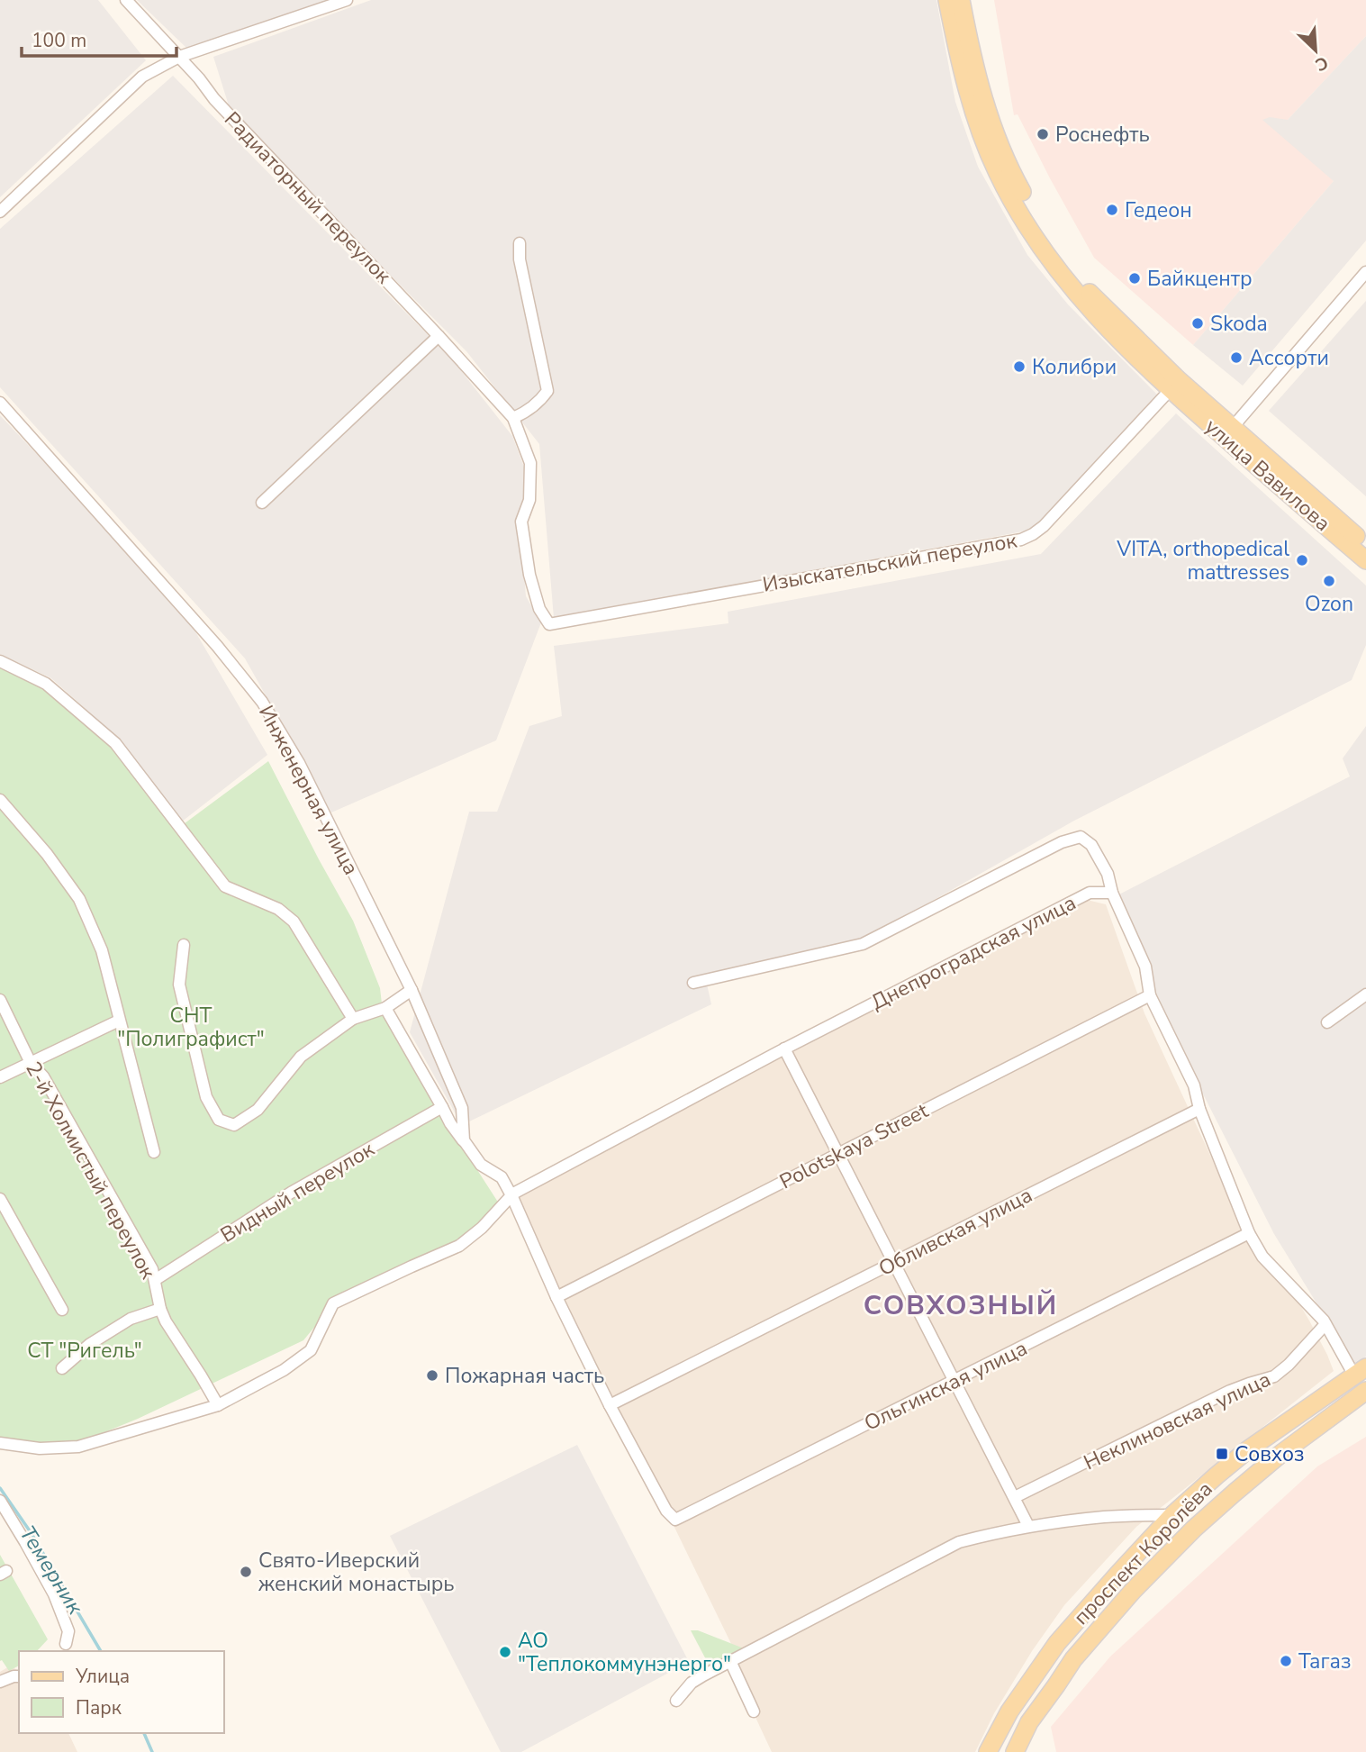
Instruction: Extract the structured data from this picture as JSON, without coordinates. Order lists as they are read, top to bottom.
{
  "streets": {
    "main road": ["улица Вавилова", "проспект Королёва"],
    "street": [
      "Радиаторный переулок",
      "Изыскательский переулок",
      "Инженерная улица",
      "Днепроградская улица",
      "Polotskaya Street",
      "2-й Холмистый переулок",
      "Видный переулок",
      "Обливская улица",
      "Ольгинская улица",
      "Неклиновская улица"
    ]
  },
  "crossings": [
    ["Радиаторный переулок", "Изыскательский переулок"],
    ["улица Вавилова", "Изыскательский переулок"],
    ["2-й Холмистый переулок", "Видный переулок"],
    ["Обливская улица", "Ольгинская улица"]
  ],
  "districts": ["СОВХОЗНЫЙ"],
  "water": ["Темерник"],
  "parks": ["СНТ \"Полиграфист\"", "СТ \"Ригель\""],
  "places": {
    "other": [
      "Роснефть",
      "Гедеон",
      "Байкцентр",
      "Skoda",
      "Ассорти",
      "Колибри",
      "VITA, orthopedical mattresses",
      "Ozon",
      "Пожарная часть",
      "Свято-Иверский женский монастырь",
      "АО \"Теплокоммунэнерго\"",
      "Тагаз"
    ],
    "transit": ["Совхоз"]
  },
  "legend": ["Улица", "Парк"],
  "scale_bar": "100 m",
  "north": "bottom right"
}
